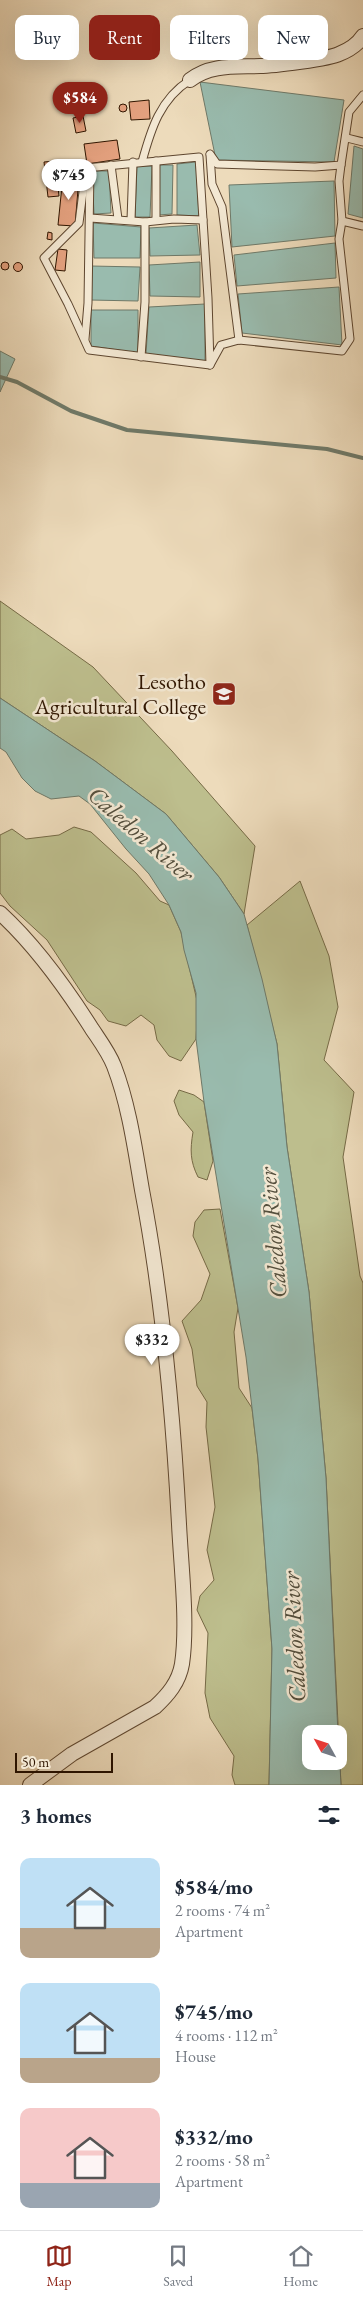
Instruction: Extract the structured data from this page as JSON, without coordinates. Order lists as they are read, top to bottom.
{
  "water": ["Caledon River"],
  "places": {
    "school or university": ["Lesotho Agricultural College"]
  },
  "scale_bar": "50 m",
  "north": "top left",
  "page": {
    "chip": [
      "Buy",
      "Rent",
      "Filters",
      "New"
    ],
    "price": ["$584", "$745", "$332"],
    "scale": "50 m",
    "heading": "3 homes",
    "list": [
      {
        "name": "$584/mo",
        "note": "2 rooms · 74 m² · Apartment"
      },
      {
        "name": "$745/mo",
        "note": "4 rooms · 112 m² · House"
      },
      {
        "name": "$332/mo",
        "note": "2 rooms · 58 m² · Apartment"
      }
    ],
    "tabs": ["Map", "Saved", "Home"]
  }
}
